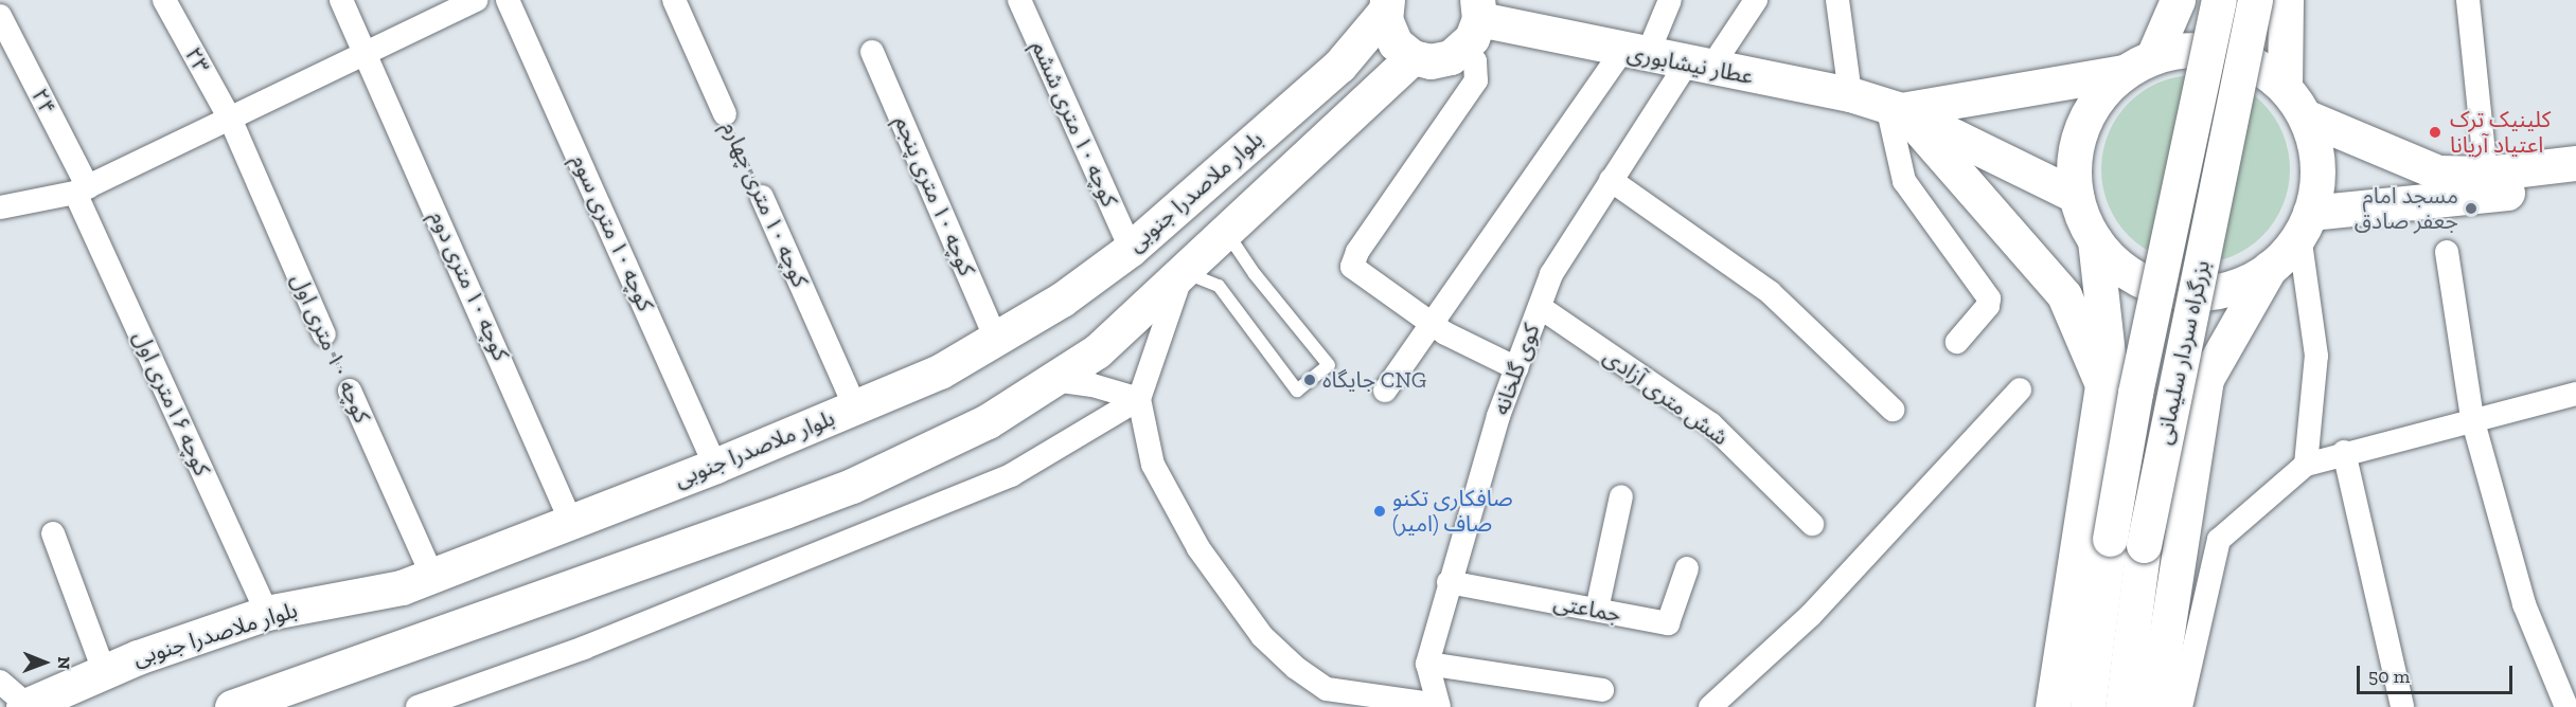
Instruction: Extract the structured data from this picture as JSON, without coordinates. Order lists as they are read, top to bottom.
{
  "streets": {
    "main road": ["عطار نیشابوری", "بلوار ملاصدرا جنوبی", "بزرگراه سردار سلیمانی"],
    "street": [
      "۲۳",
      "۲۴",
      "کوچه ۱۰ متری ششم",
      "کوچه ۱۰ متری پنجم",
      "کوچه ۱۰ متری چهارم",
      "کوچه ۱۰ متری سوم",
      "کوچه ۱۰ متری دوم",
      "کوچه ۱۰ متری اول",
      "کوی گلخانه",
      "شش متری آزادی",
      "کوچه ۱۶متری اول",
      "جماعتی"
    ]
  },
  "crossings": [
    ["۲۳", "کوچه ۱۰ متری اول"],
    ["عطار نیشابوری", "کوی گلخانه"],
    ["۲۴", "کوچه ۱۶متری اول"],
    ["کوچه ۱۰ متری ششم", "بلوار ملاصدرا جنوبی"],
    ["بلوار ملاصدرا جنوبی", "کوچه ۱۰ متری پنجم"],
    ["بلوار ملاصدرا جنوبی", "کوچه ۱۰ متری چهارم"],
    ["بلوار ملاصدرا جنوبی", "کوچه ۱۰ متری سوم"],
    ["بلوار ملاصدرا جنوبی", "کوچه ۱۰ متری دوم"],
    ["بلوار ملاصدرا جنوبی", "کوچه ۱۰ متری اول"],
    ["بلوار ملاصدرا جنوبی", "کوچه ۱۶متری اول"],
    ["کوی گلخانه", "شش متری آزادی"],
    ["کوی گلخانه", "جماعتی"]
  ],
  "places": [
    "کلینیک ترک اعتیاد آریانا",
    "مسجد امام جعفر صادق",
    "جایگاه CNG",
    "صافکاری تکنو صاف (امیر)"
  ],
  "scale_bar": "50 m",
  "north": "right"
}
